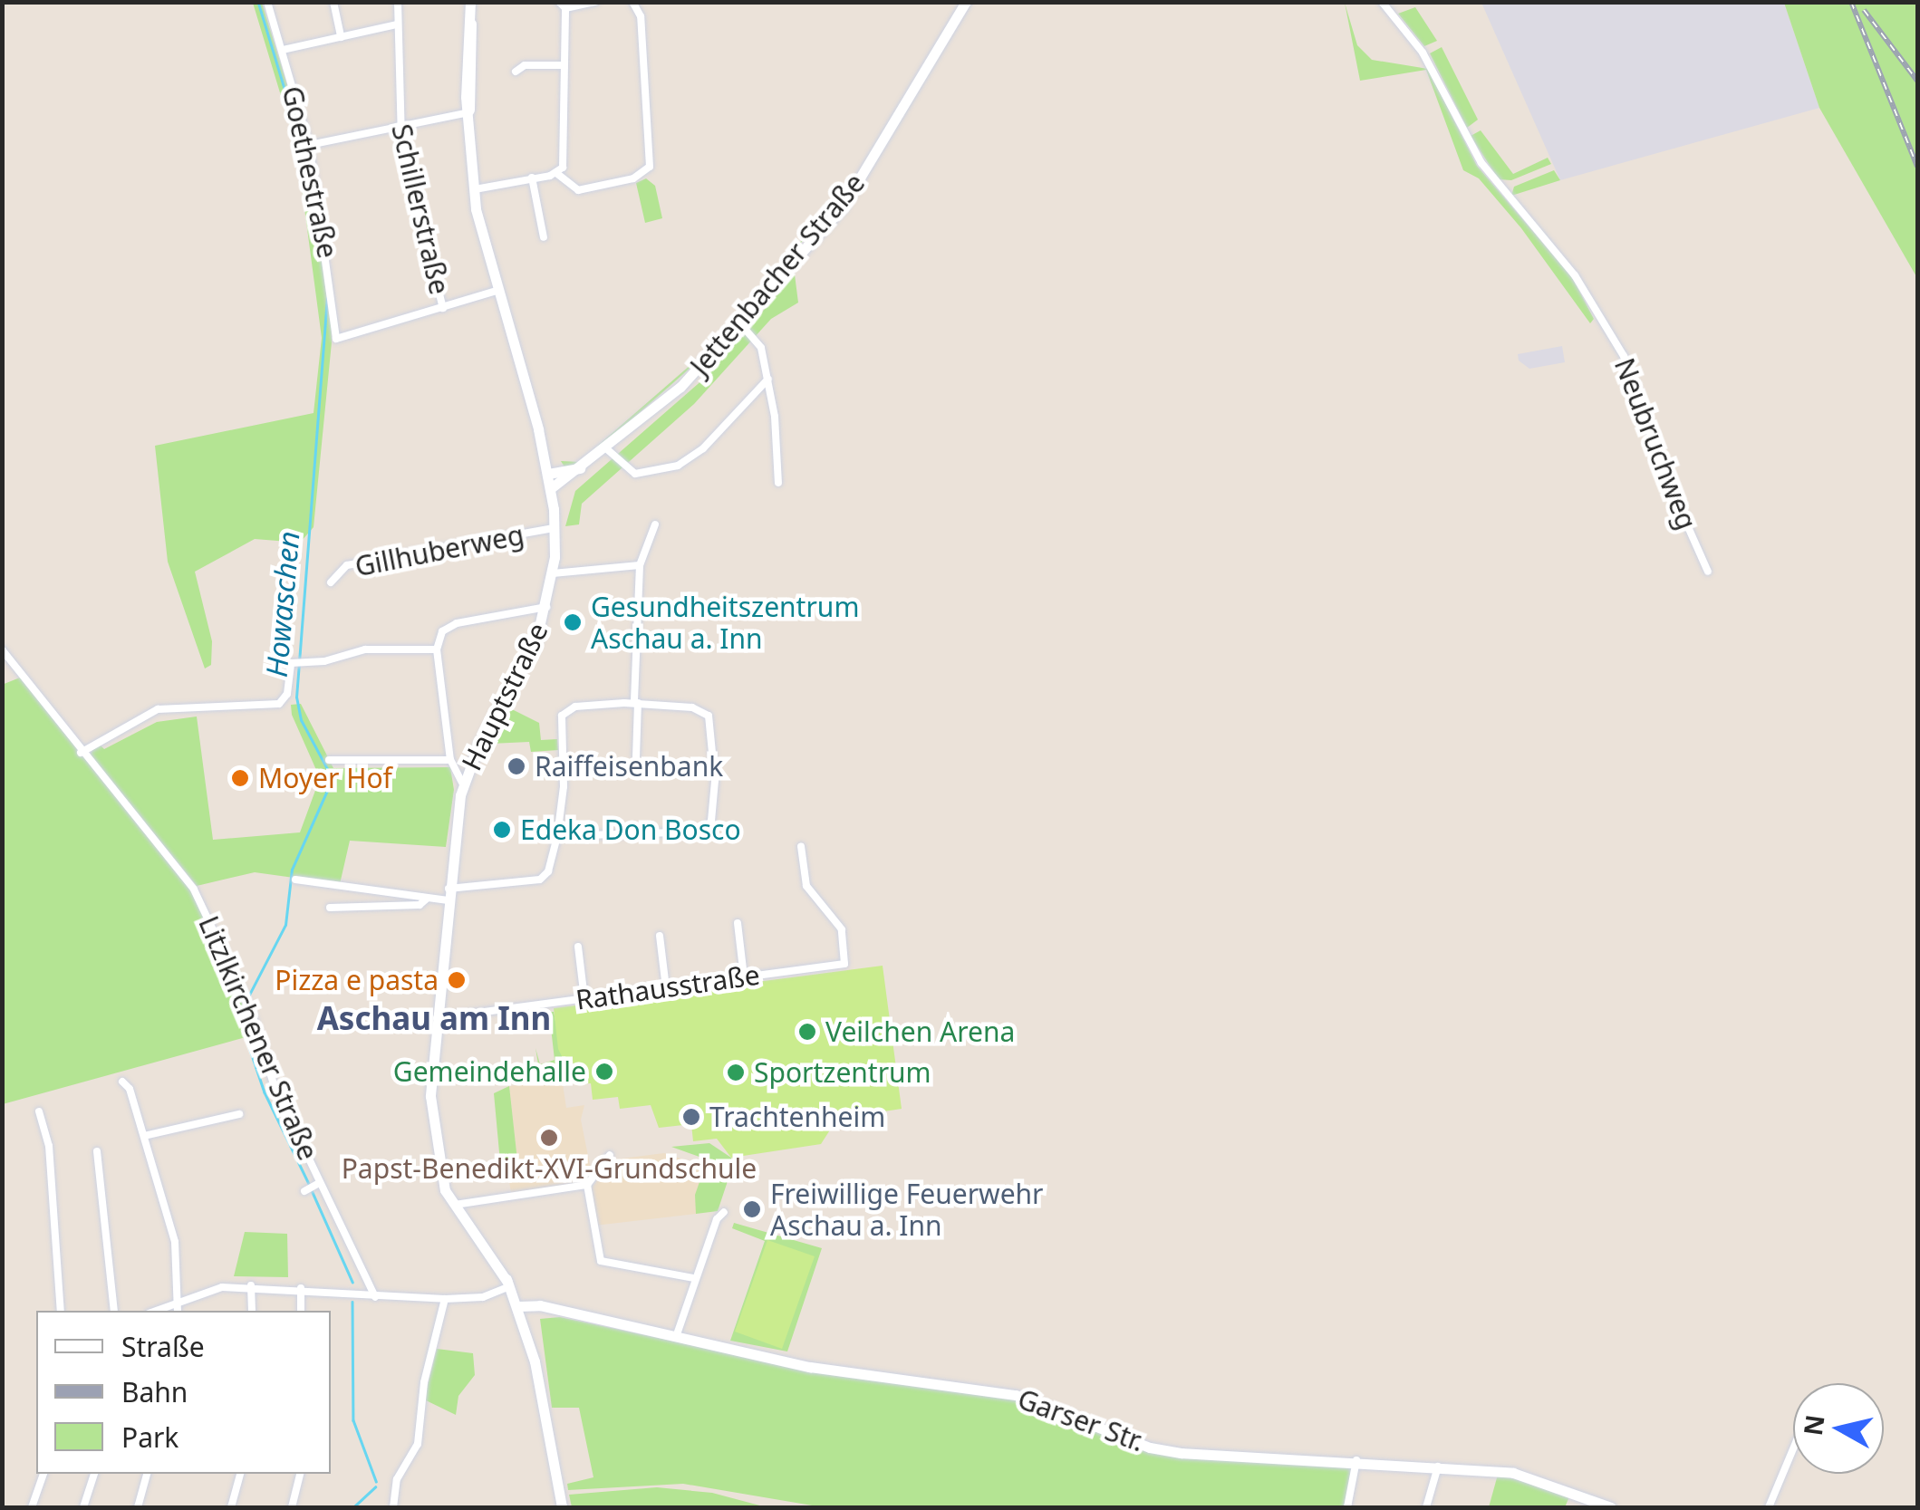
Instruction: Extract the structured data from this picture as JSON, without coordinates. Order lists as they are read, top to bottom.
{
  "streets": {
    "main road": ["Jettenbacher Straße", "Hauptstraße", "Garser Str."],
    "street": [
      "Goethestraße",
      "Schillerstraße",
      "Neubruchweg",
      "Gillhuberweg",
      "Rathausstraße",
      "Litzlkirchener Straße"
    ]
  },
  "crossings": [
    ["Goethestraße", "Schillerstraße"],
    ["Jettenbacher Straße", "Hauptstraße"],
    ["Gillhuberweg", "Hauptstraße"],
    ["Hauptstraße", "Rathausstraße"],
    ["Hauptstraße", "Garser Str."]
  ],
  "districts": ["Aschau am Inn"],
  "water": ["Howaschen"],
  "places": [
    "Gesundheitszentrum Aschau a. Inn",
    "Raiffeisenbank",
    "Moyer Hof",
    "Edeka Don Bosco",
    "Pizza e pasta",
    "Veilchen Arena",
    "Gemeindehalle",
    "Sportzentrum",
    "Trachtenheim",
    "Papst-Benedikt-XVI-Grundschule",
    "Freiwillige Feuerwehr Aschau a. Inn"
  ],
  "legend": ["Straße", "Bahn", "Park"],
  "north": "left"
}
